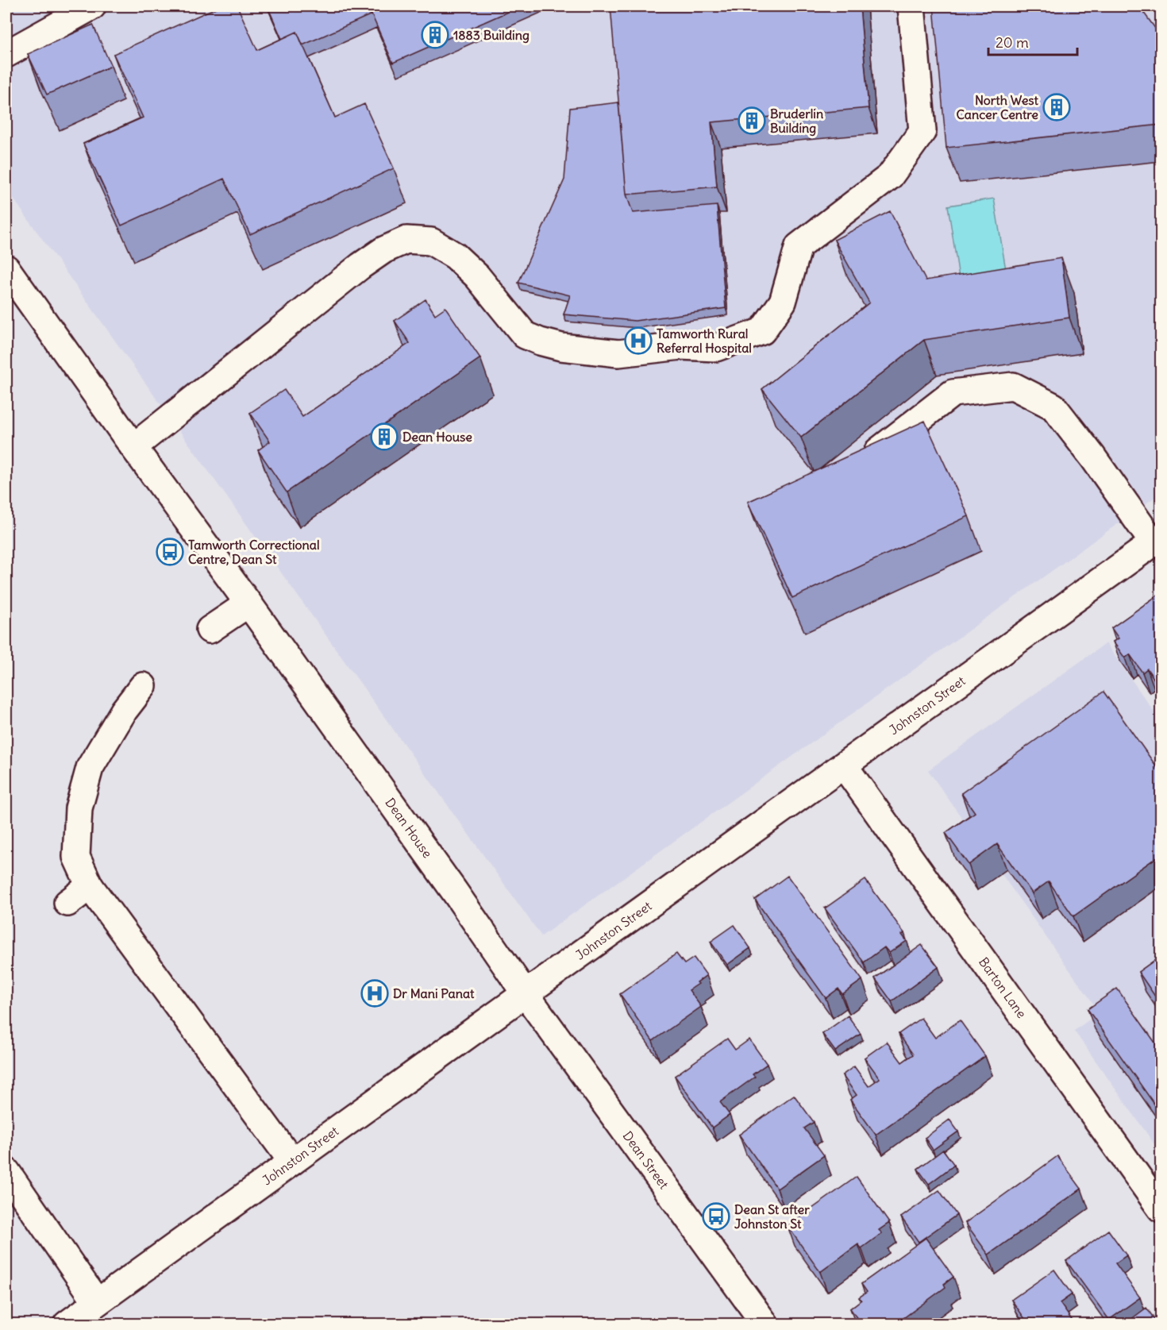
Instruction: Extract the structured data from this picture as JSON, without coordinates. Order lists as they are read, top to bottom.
{
  "streets": {
    "street": [
      "Johnston Street",
      "Dean House",
      "Barton Lane",
      "Dean Street"
    ]
  },
  "crossings": [
    ["Johnston Street", "Dean House"],
    ["Johnston Street", "Barton Lane"],
    ["Johnston Street", "Dean Street"],
    ["Dean House", "Dean Street"]
  ],
  "places": {
    "building": [
      "1883 Building",
      "North West Cancer Centre",
      "Bruderlin Building",
      "Dean House"
    ],
    "hospital": ["Tamworth Rural Referral Hospital", "Dr Mani Panat"],
    "bus stop": ["Tamworth Correctional Centre, Dean St", "Dean St after Johnston St"]
  },
  "scale_bar": "20 m"
}
